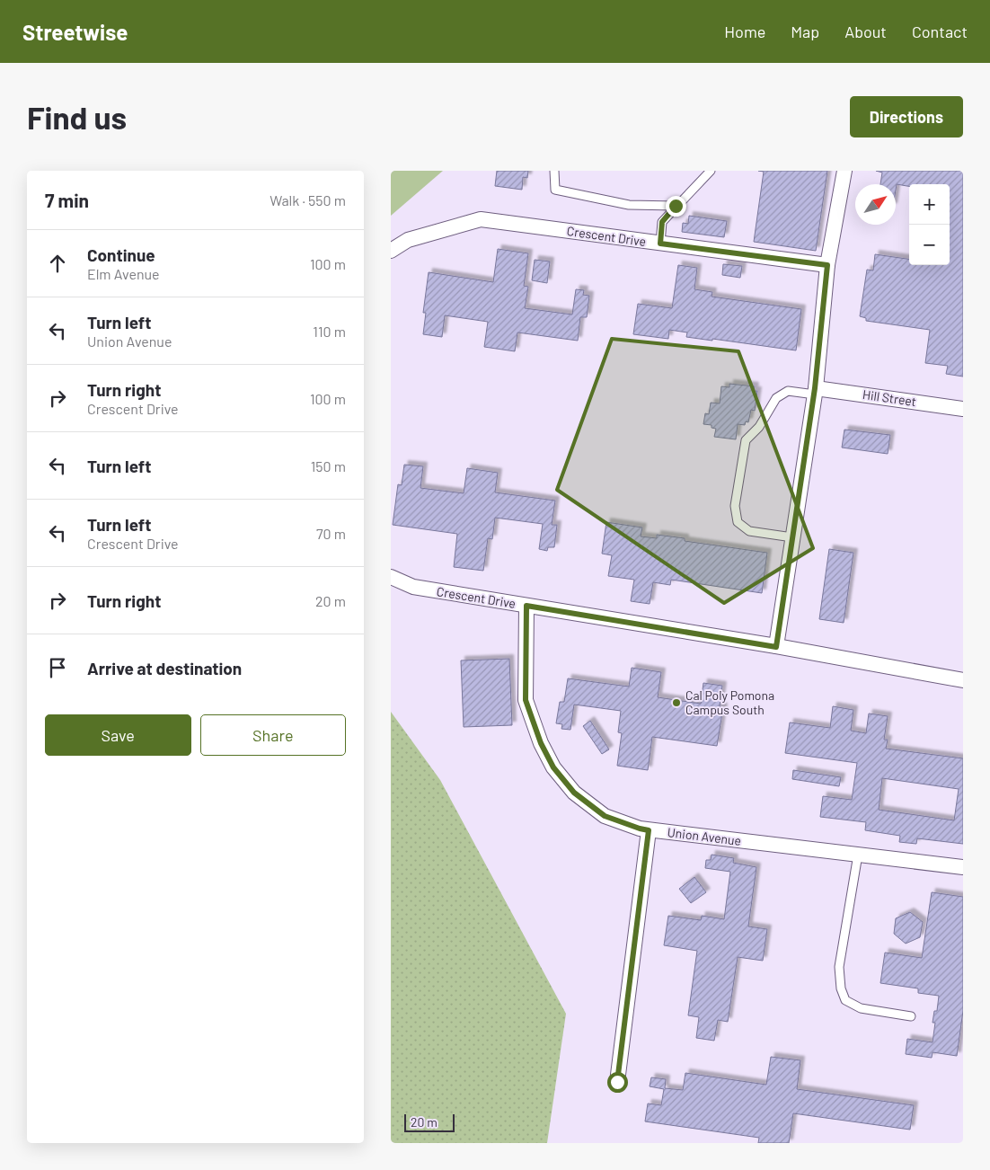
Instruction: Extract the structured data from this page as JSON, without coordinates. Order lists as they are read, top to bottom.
{
  "streets": {
    "street": ["Crescent Drive", "Hill Street", "Union Avenue"]
  },
  "crossings": [
    ["Crescent Drive", "Union Avenue"]
  ],
  "places": ["Cal Poly Pomona Campus South"],
  "scale_bar": "20 m",
  "north": "top right",
  "page": {
    "header": "Streetwise",
    "nav": [
      "Home",
      "Map",
      "About",
      "Contact"
    ],
    "buttons": [
      "Directions",
      ["Save", "Share"]
    ],
    "title": "Find us",
    "heading": ["7 min", "Walk · 550 m"],
    "map_buttons": ["+", "−"],
    "list": [
      ["Continue", "Elm Avenue", "100 m"],
      ["Turn left", "Union Avenue", "110 m"],
      ["Turn right", "Crescent Drive", "100 m"],
      ["Turn left", "150 m"],
      ["Turn left", "Crescent Drive", "70 m"],
      ["Turn right", "20 m"],
      "Arrive at destination"
    ],
    "scale": "20 m"
  }
}
